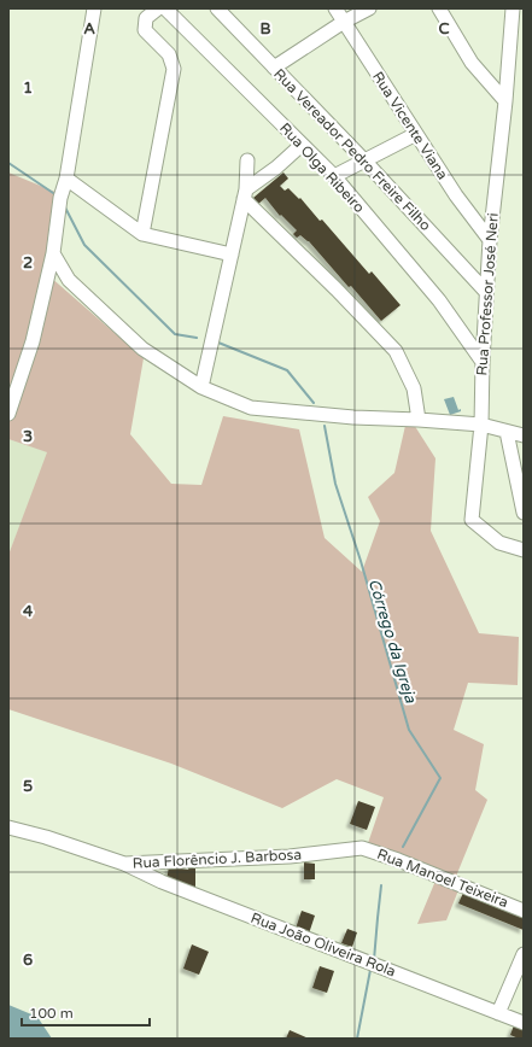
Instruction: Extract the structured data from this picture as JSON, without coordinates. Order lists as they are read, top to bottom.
{
  "streets": {
    "street": [
      "Rua Vicente Viana",
      "Rua Vereador Pedro Freire Filho",
      "Rua Olga Ribeiro",
      "Rua Professor José Neri",
      "Rua Florêncio J. Barbosa",
      "Rua Manoel Teixeira",
      "Rua João Oliveira Rola"
    ]
  },
  "crossings": [
    ["Rua Vicente Viana", "Rua Professor José Neri"],
    ["Rua Vereador Pedro Freire Filho", "Rua Professor José Neri"],
    ["Rua Olga Ribeiro", "Rua Professor José Neri"],
    ["Rua Florêncio J. Barbosa", "Rua Manoel Teixeira"],
    ["Rua Florêncio J. Barbosa", "Rua João Oliveira Rola"]
  ],
  "water": ["Córrego da Igreja"],
  "scale_bar": "100 m",
  "grid": {
    "columns": ["A", "B", "C"],
    "rows": [
      "1",
      "2",
      "3",
      "4",
      "5",
      "6"
    ]
  }
}
